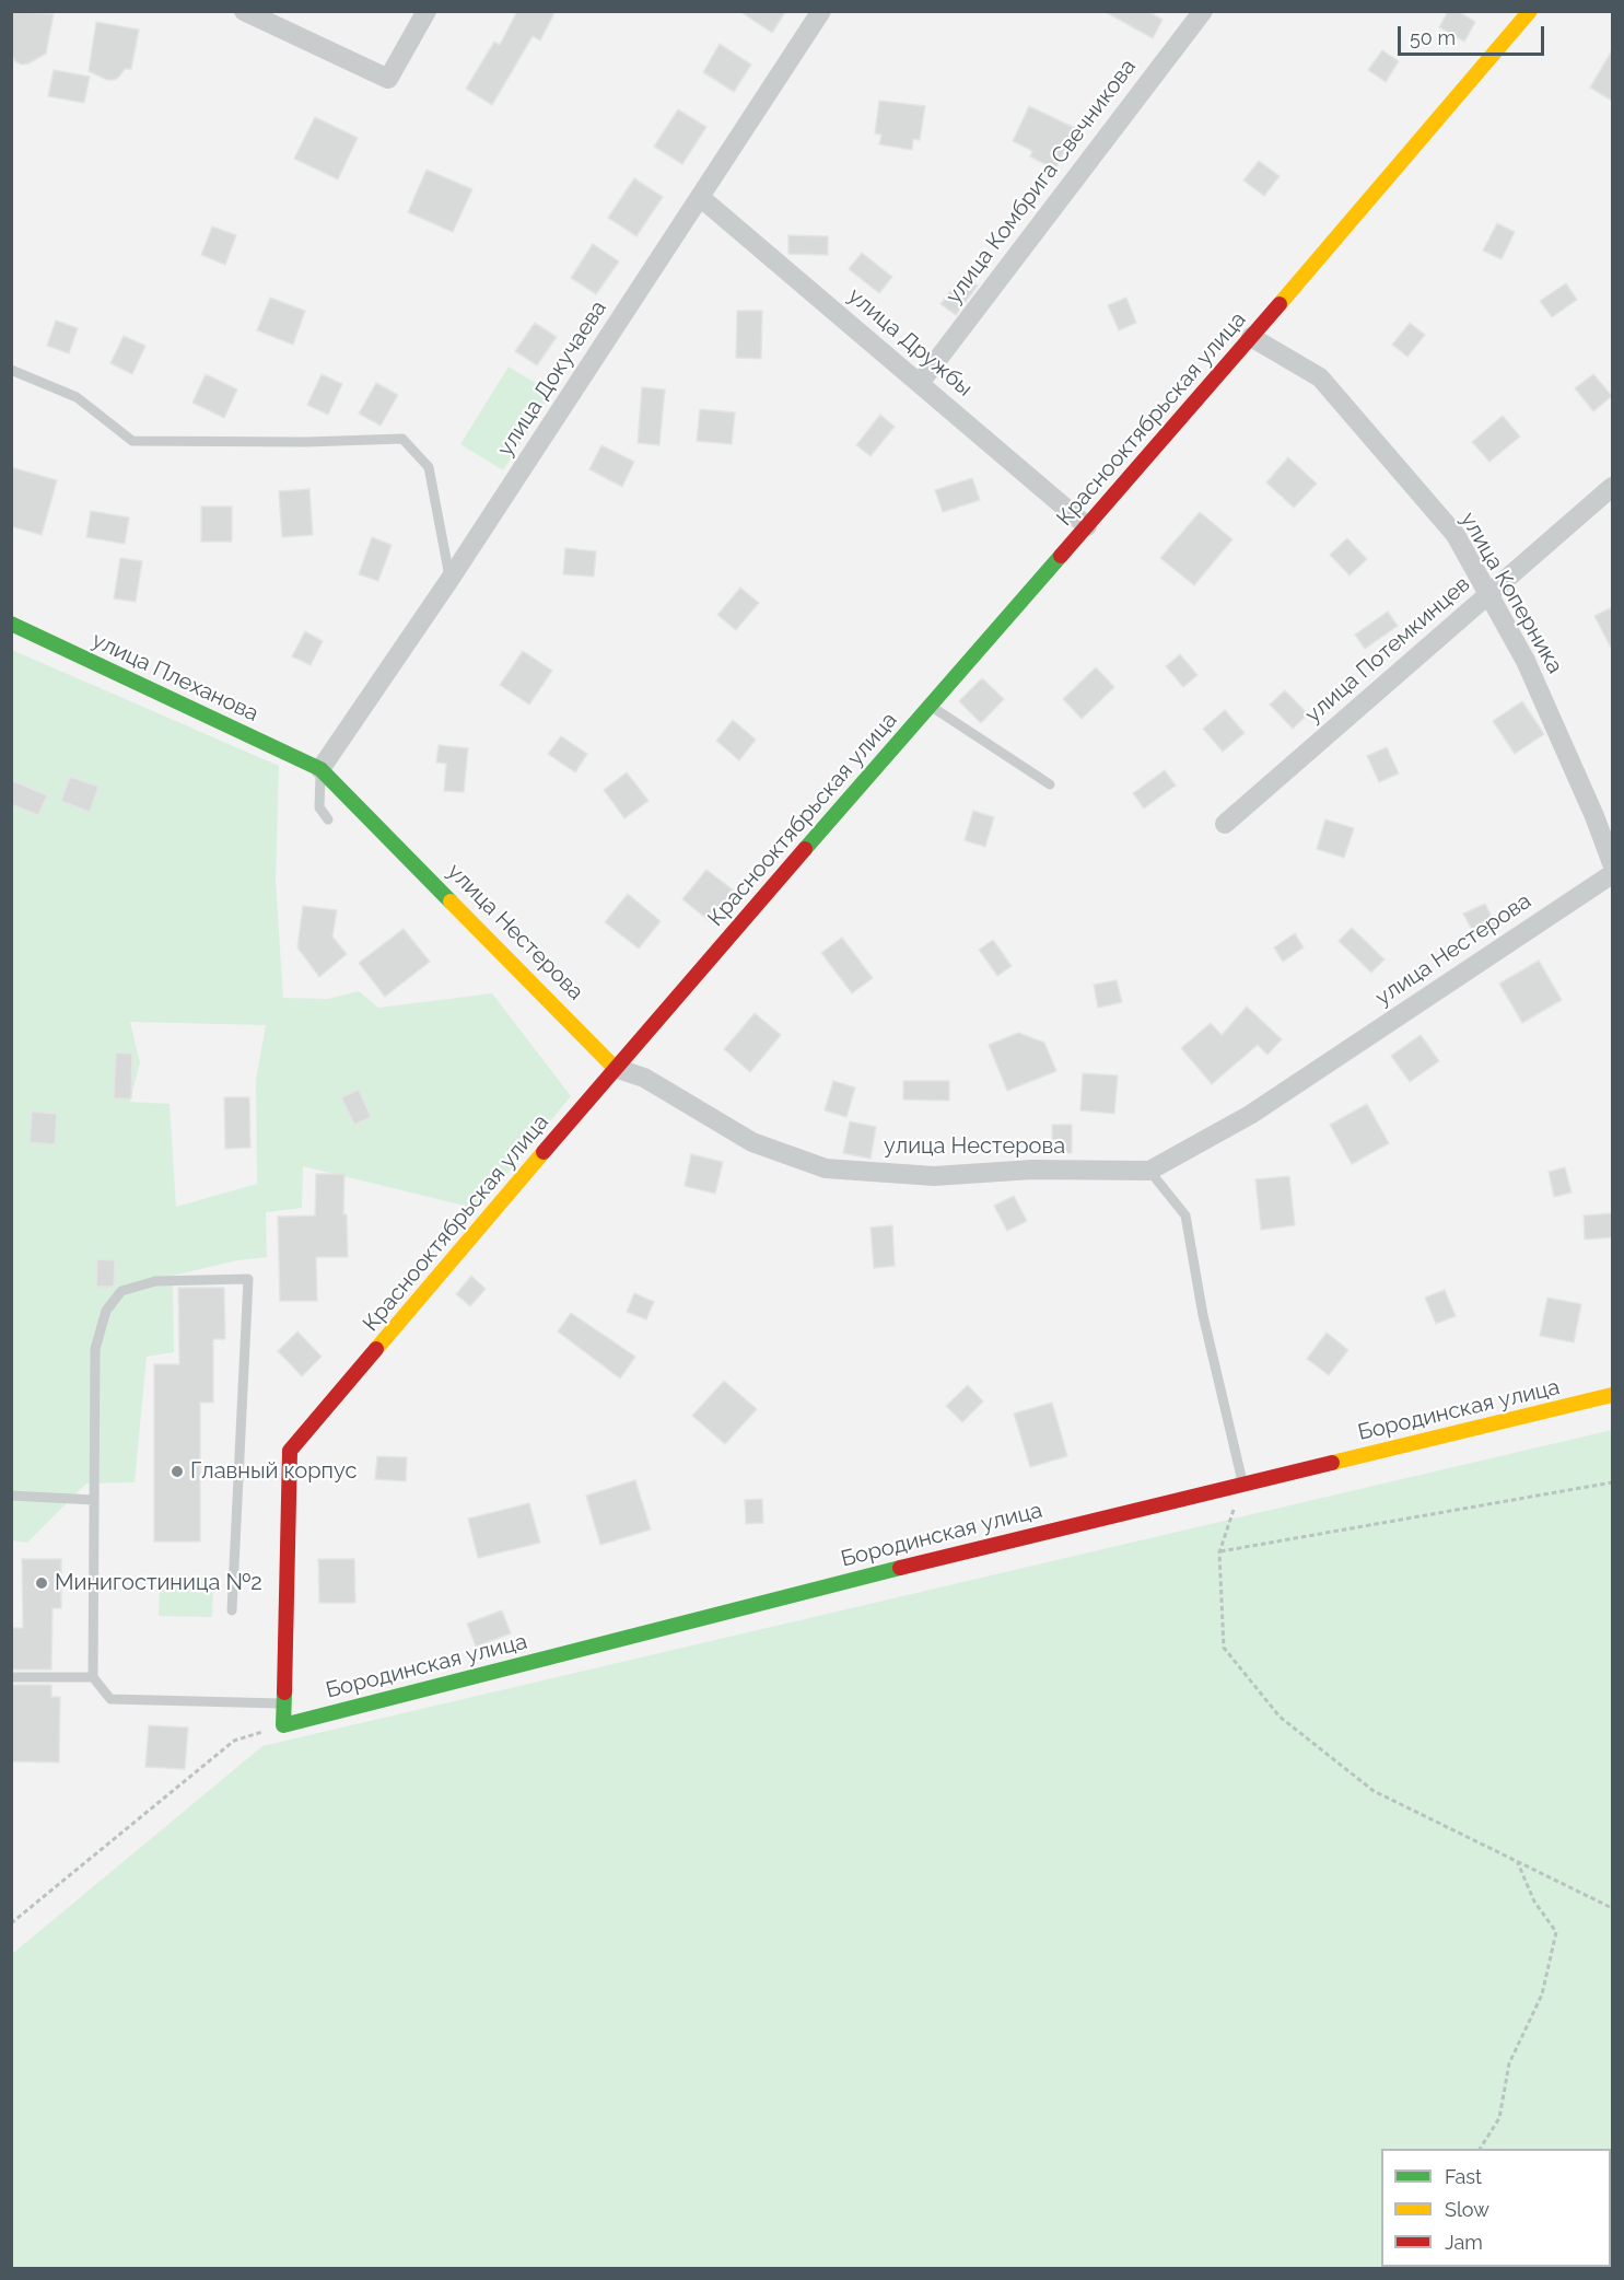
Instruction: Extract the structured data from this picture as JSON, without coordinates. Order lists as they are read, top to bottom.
{
  "streets": {
    "street": [
      "улица Комбрига Свечникова",
      "улица Дружбы",
      "улица Докучаева",
      "Краснооктябрьская улица",
      "улица Коперника",
      "улица Потемкинцев",
      "улица Плеханова",
      "улица Нестерова",
      "Бородинская улица"
    ]
  },
  "crossings": [
    ["улица Комбрига Свечникова", "улица Дружбы"],
    ["улица Дружбы", "улица Докучаева"],
    ["улица Дружбы", "Краснооктябрьская улица"],
    ["улица Докучаева", "улица Плеханова"],
    ["улица Докучаева", "улица Нестерова"],
    ["Краснооктябрьская улица", "улица Коперника"],
    ["Краснооктябрьская улица", "улица Нестерова"],
    ["Краснооктябрьская улица", "Бородинская улица"],
    ["улица Коперника", "улица Потемкинцев"],
    ["улица Плеханова", "улица Нестерова"]
  ],
  "places": ["Главный корпус", "Минигостиница №2"],
  "legend": ["Fast", "Slow", "Jam"],
  "scale_bar": "50 m"
}
